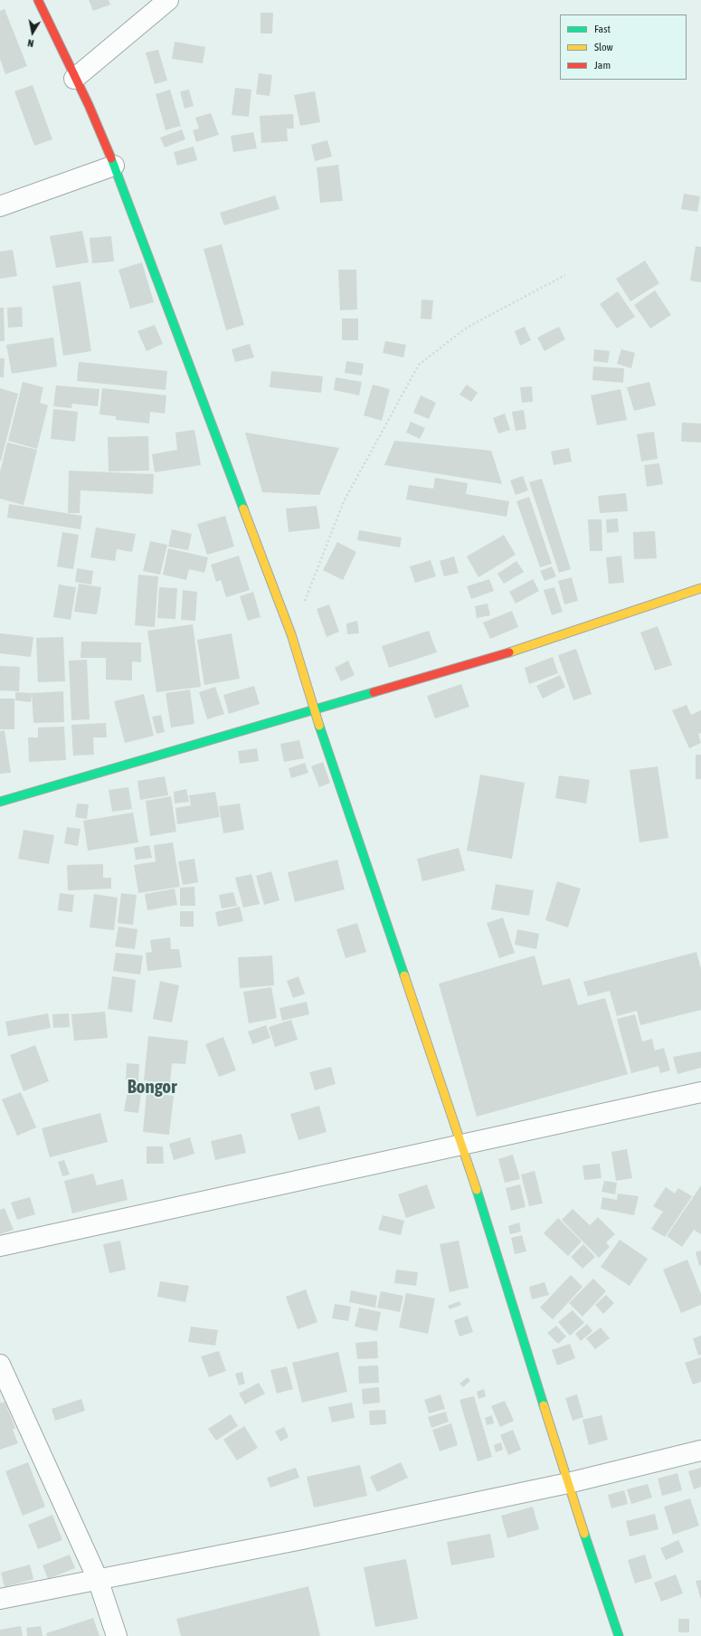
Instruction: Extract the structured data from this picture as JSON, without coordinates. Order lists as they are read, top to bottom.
{
  "districts": ["Bongor"],
  "legend": ["Fast", "Slow", "Jam"],
  "north": "bottom"
}
